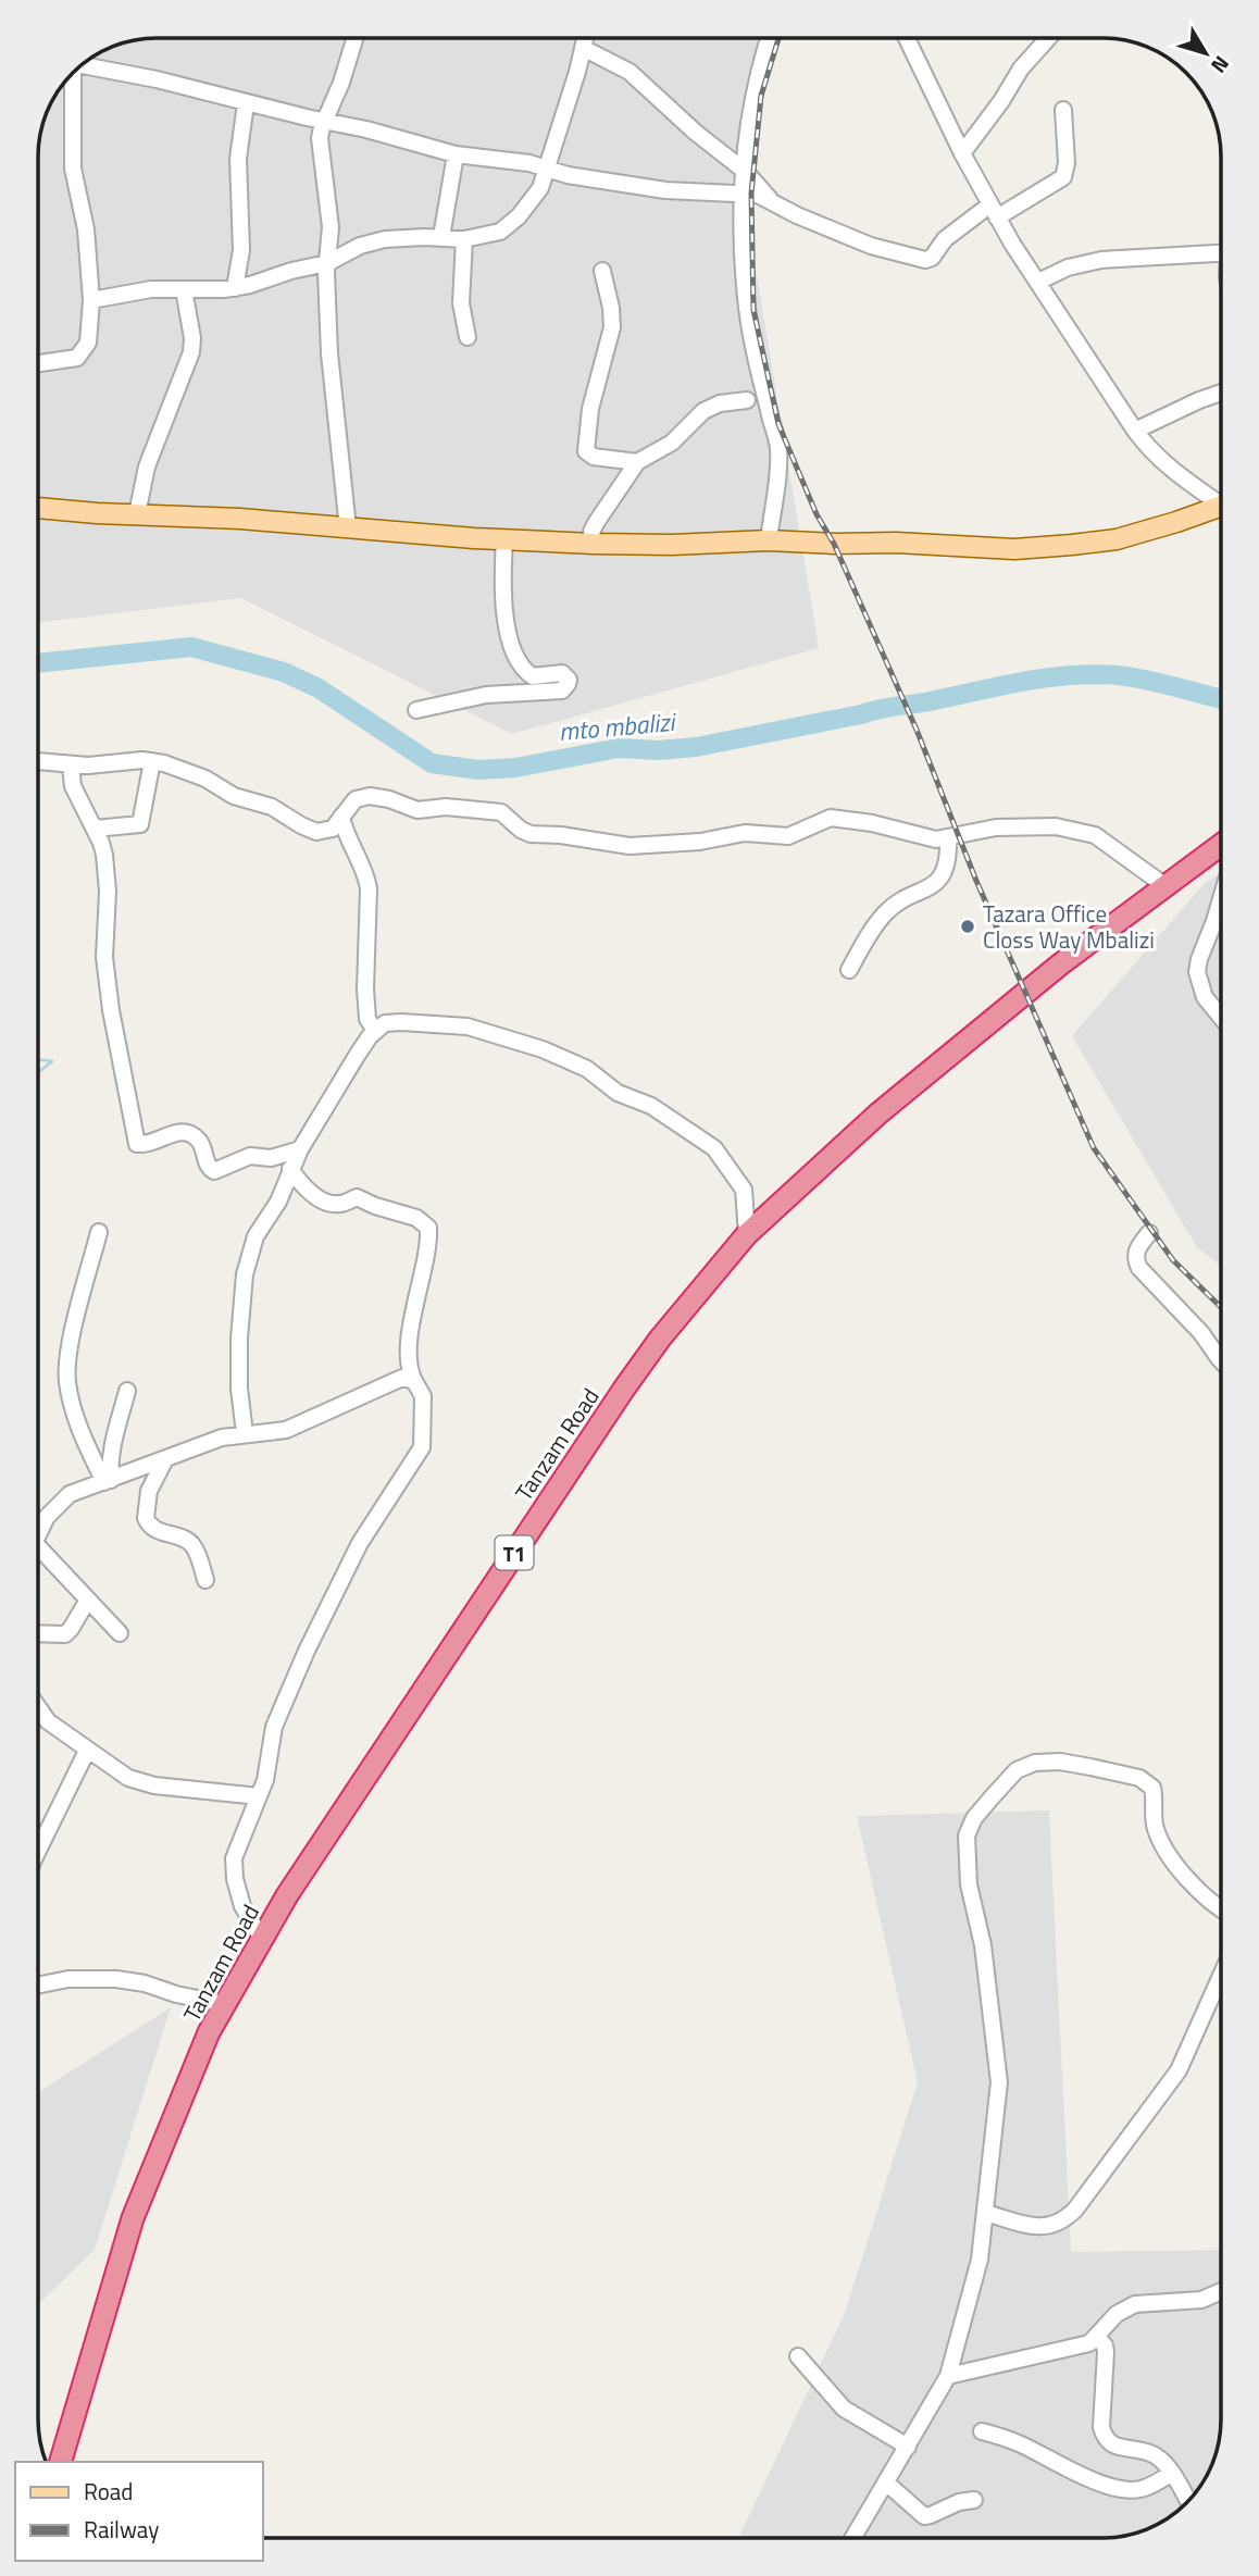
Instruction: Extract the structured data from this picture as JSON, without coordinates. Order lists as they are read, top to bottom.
{
  "streets": {
    "highway": ["Tanzam Road", "T1"]
  },
  "water": ["mto mbalizi"],
  "places": ["Tazara Office Closs Way Mbalizi"],
  "legend": ["Road", "Railway"],
  "north": "bottom right"
}
